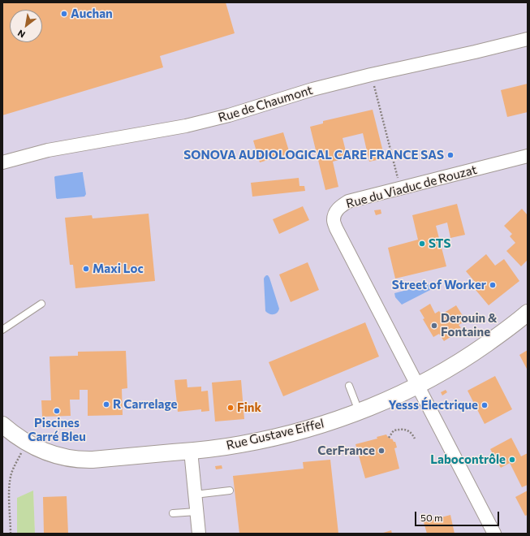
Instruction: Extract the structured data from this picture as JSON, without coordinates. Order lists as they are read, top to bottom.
{
  "streets": {
    "street": ["Rue de Chaumont", "Rue du Viaduc de Rouzat", "Rue Gustave Eiffel"]
  },
  "crossings": [
    ["Rue du Viaduc de Rouzat", "Rue Gustave Eiffel"]
  ],
  "places": [
    "Auchan",
    "SONOVA AUDIOLOGICAL CARE FRANCE SAS",
    "STS",
    "Maxi Loc",
    "Street of Worker",
    "Derouin & Fontaine",
    "R Carrelage",
    "Yesss Électrique",
    "Fink",
    "Piscines Carré Bleu",
    "CerFrance",
    "Labocontrôle"
  ],
  "scale_bar": "50 m",
  "north": "bottom left"
}
